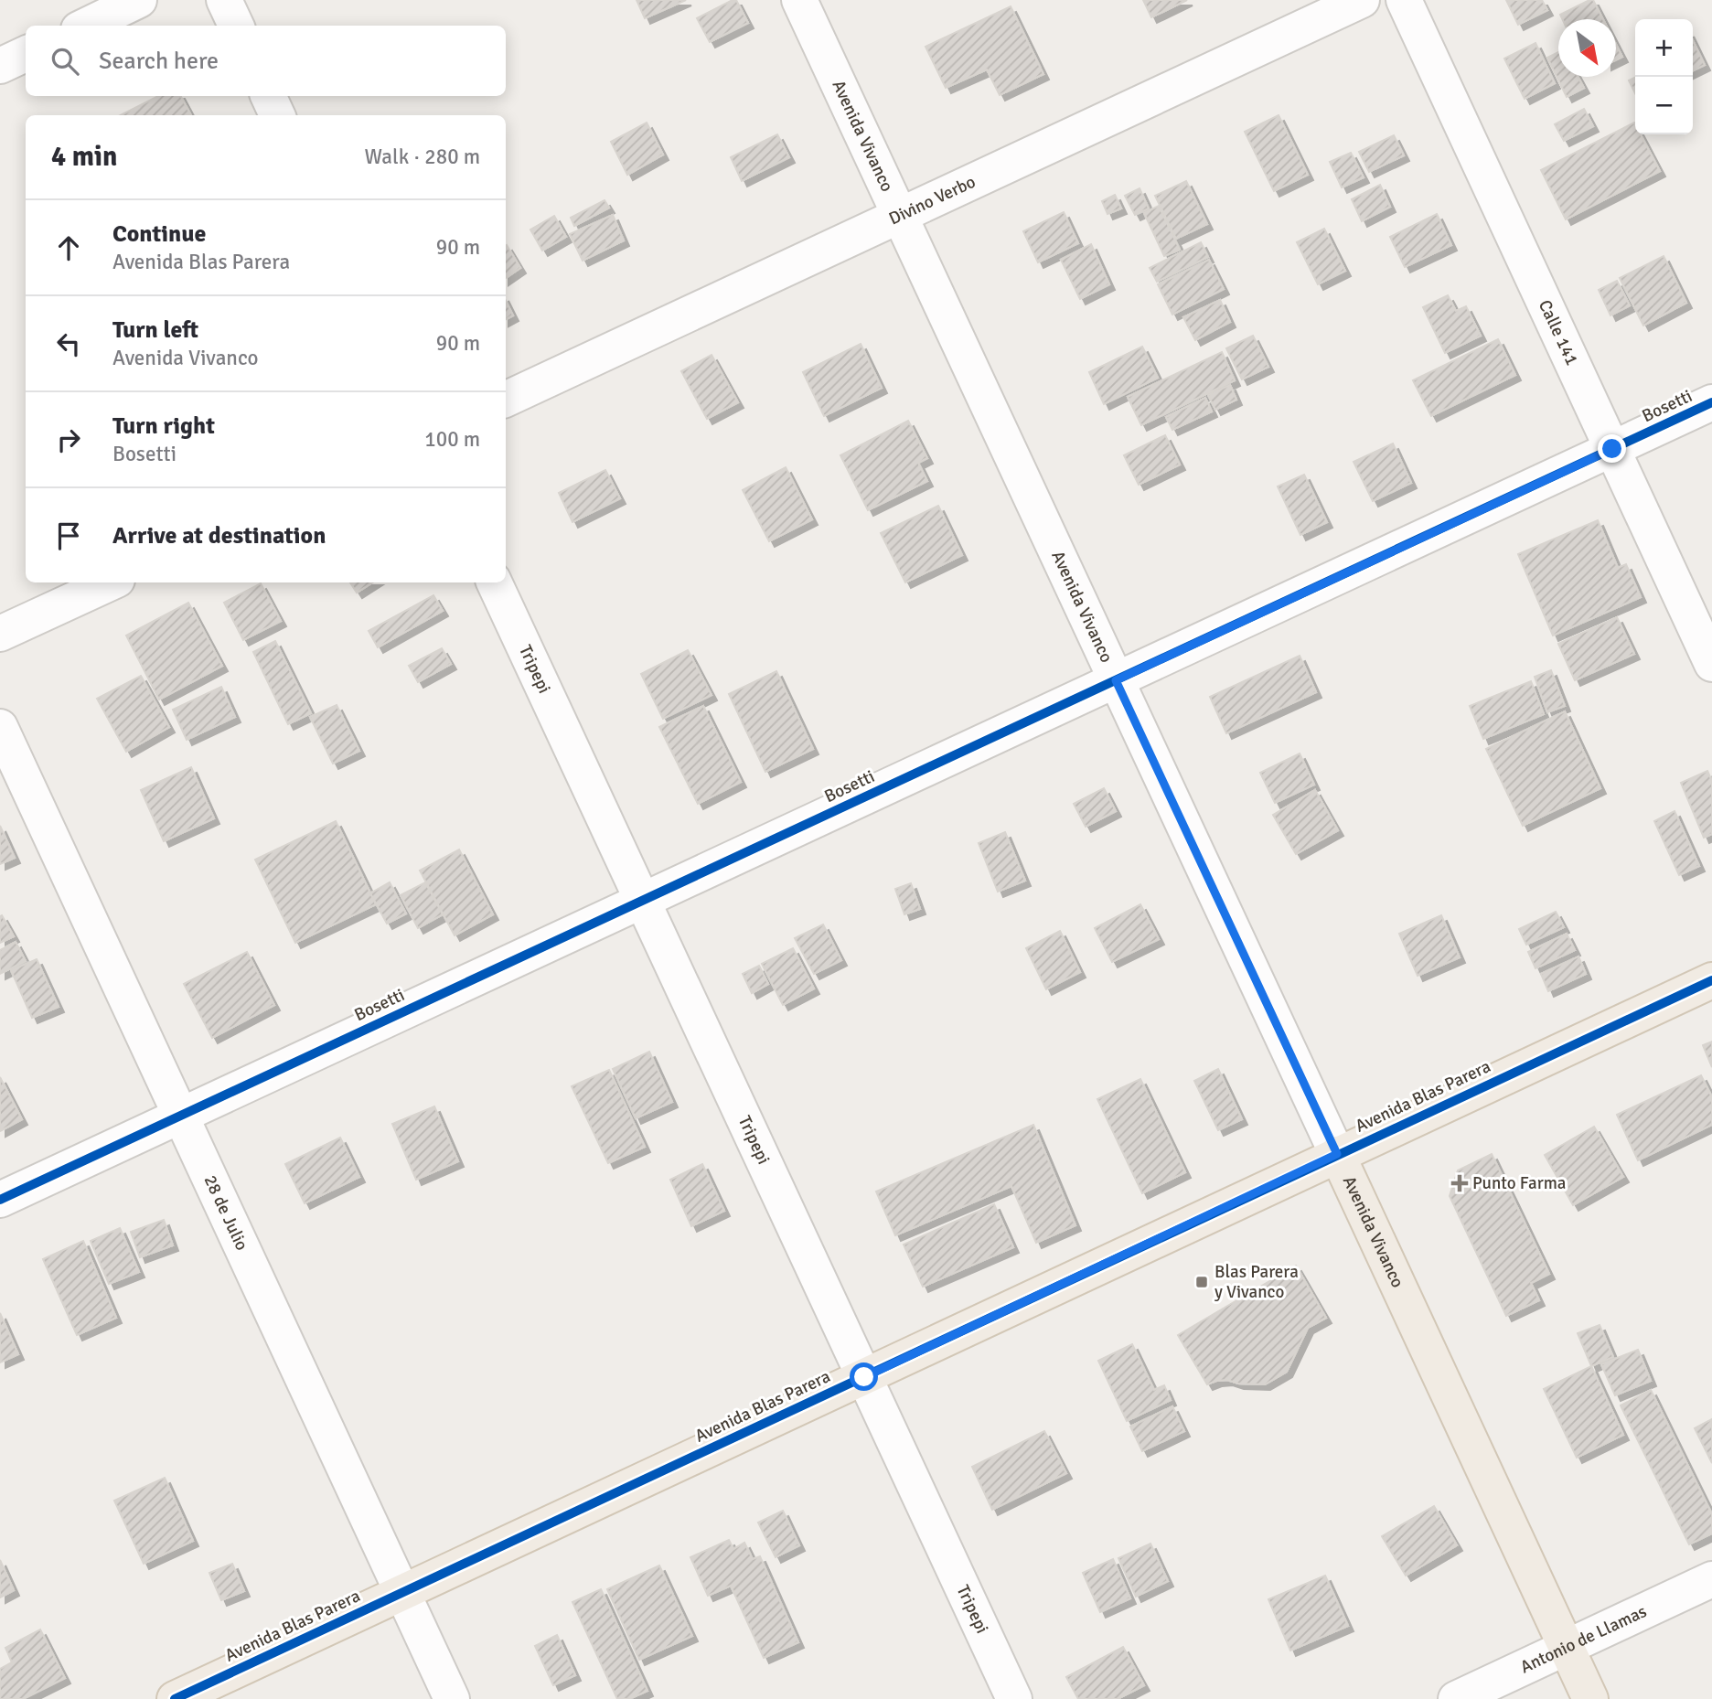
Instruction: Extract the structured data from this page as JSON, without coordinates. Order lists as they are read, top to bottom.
{
  "streets": {
    "main road": ["Avenida Vivanco", "Avenida Blas Parera"],
    "street": [
      "Divino Verbo",
      "Calle 141",
      "Bosetti",
      "Tripepi",
      "28 de Julio",
      "Antonio de Llamas"
    ]
  },
  "crossings": [
    ["Avenida Vivanco", "Divino Verbo"],
    ["Avenida Vivanco", "Bosetti"],
    ["Avenida Vivanco", "Avenida Blas Parera"],
    ["Avenida Vivanco", "Antonio de Llamas"],
    ["Calle 141", "Bosetti"],
    ["Bosetti", "Tripepi"],
    ["Bosetti", "28 de Julio"],
    ["Tripepi", "Avenida Blas Parera"],
    ["Avenida Blas Parera", "28 de Julio"]
  ],
  "places": {
    "health": ["Punto Farma"],
    "transit": ["Blas Parera y Vivanco"]
  },
  "north": "bottom right",
  "page": {
    "map_buttons": ["+", "−"],
    "search": "Search here",
    "heading": ["4 min", "Walk · 280 m"],
    "list": [
      ["Continue", "Avenida Blas Parera", "90 m"],
      ["Turn left", "Avenida Vivanco", "90 m"],
      ["Turn right", "Bosetti", "100 m"],
      "Arrive at destination"
    ]
  }
}
